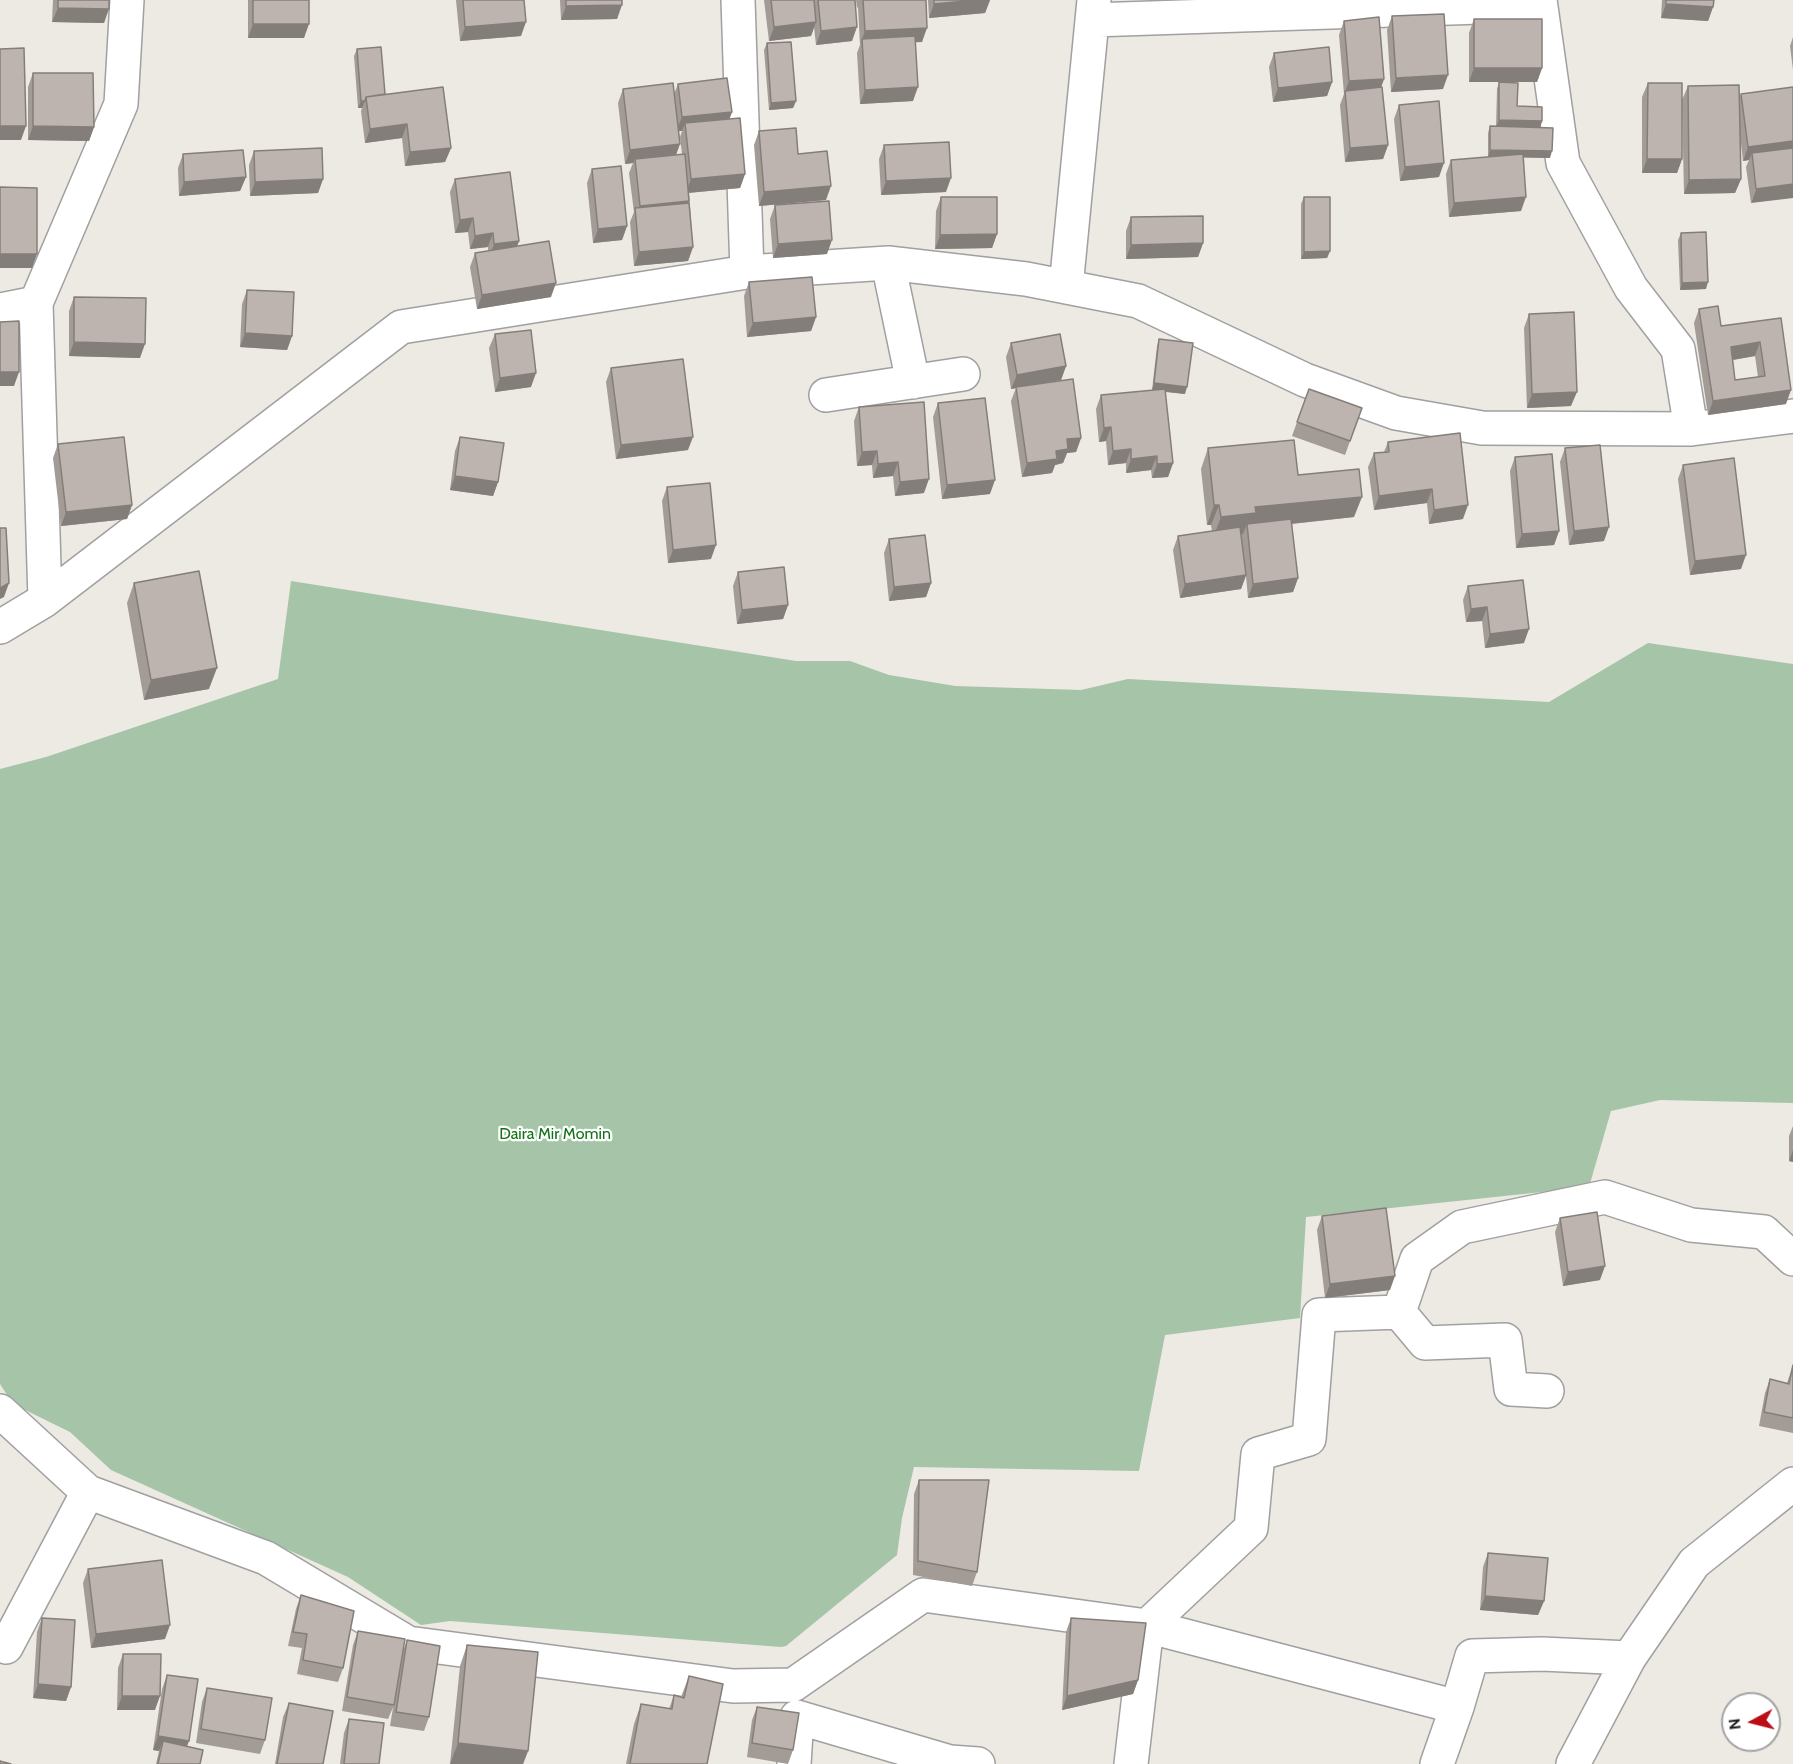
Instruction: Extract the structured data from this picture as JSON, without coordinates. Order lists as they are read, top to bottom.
{
  "parks": ["Daira Mir Momin"],
  "north": "left"
}
